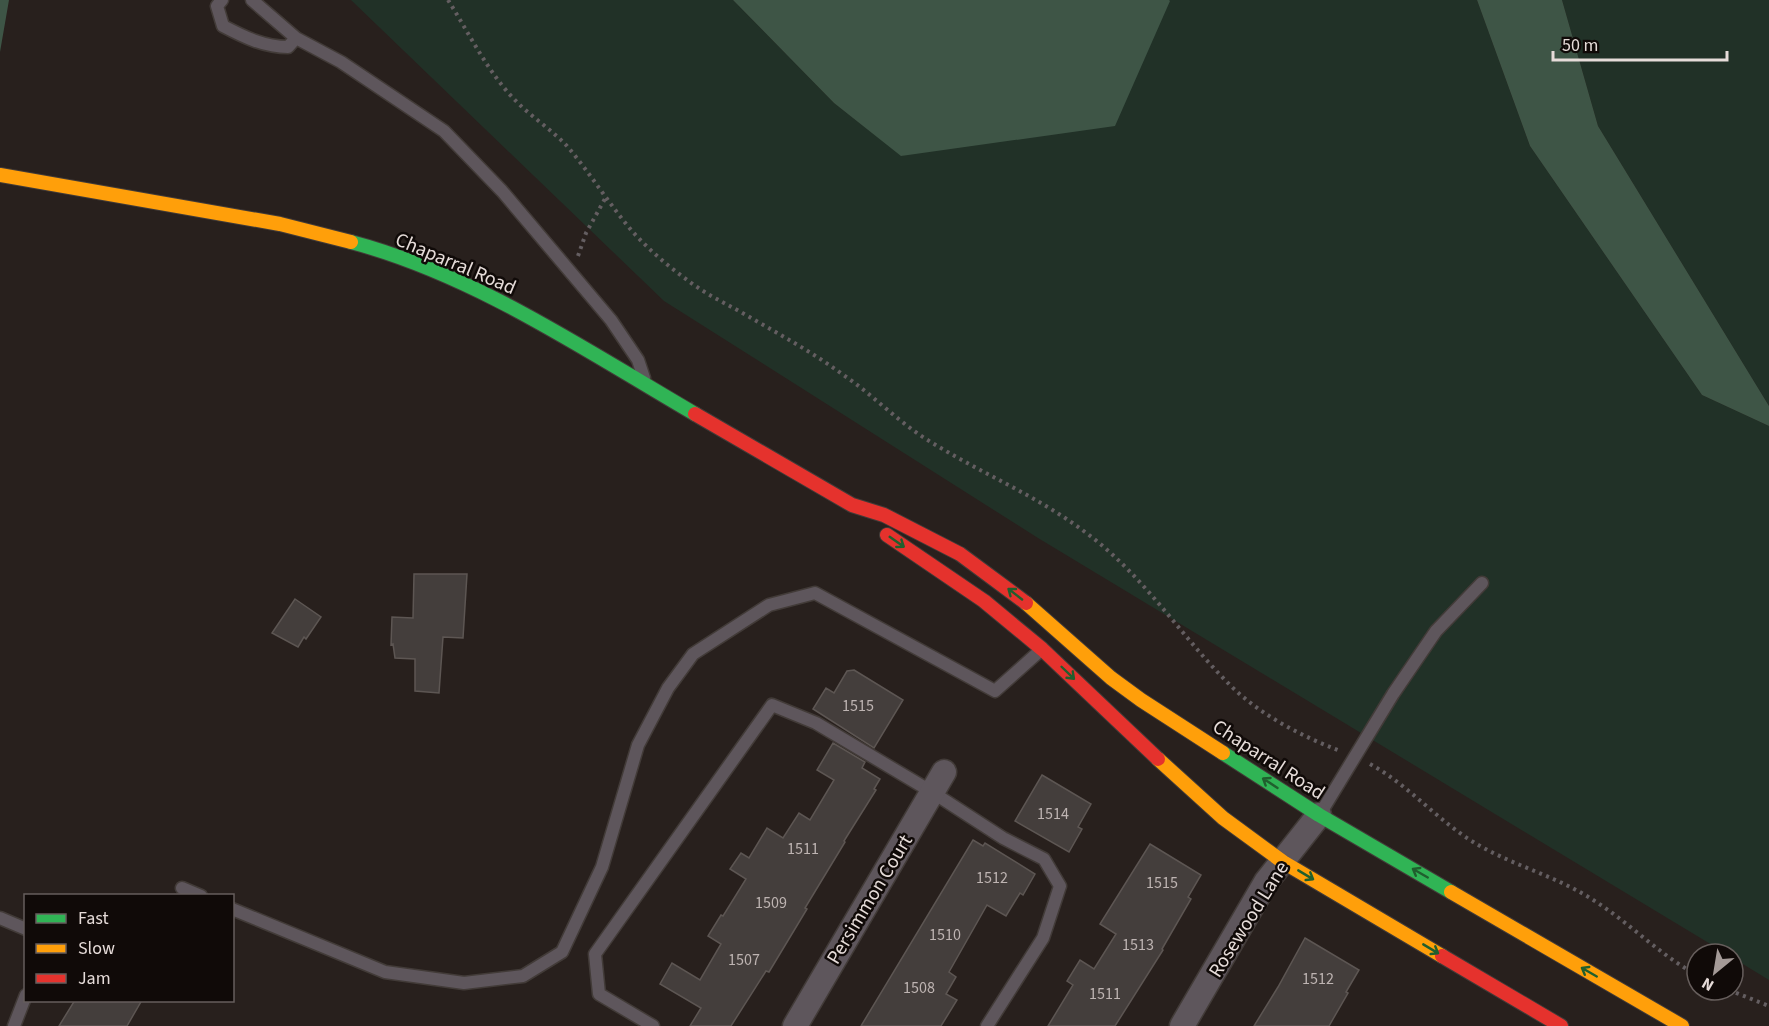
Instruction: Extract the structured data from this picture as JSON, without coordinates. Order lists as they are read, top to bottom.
{
  "streets": {
    "main road": ["Chaparral Road"],
    "street": ["Persimmon Court", "Rosewood Lane"]
  },
  "crossings": [
    ["Chaparral Road", "Rosewood Lane"]
  ],
  "house_numbers": [
    "1515",
    "1514",
    "1511",
    "1512",
    "1515",
    "1509",
    "1510",
    "1513",
    "1507",
    "1512",
    "1508",
    "1511"
  ],
  "legend": ["Fast", "Slow", "Jam"],
  "scale_bar": "50 m",
  "north": "bottom left"
}
